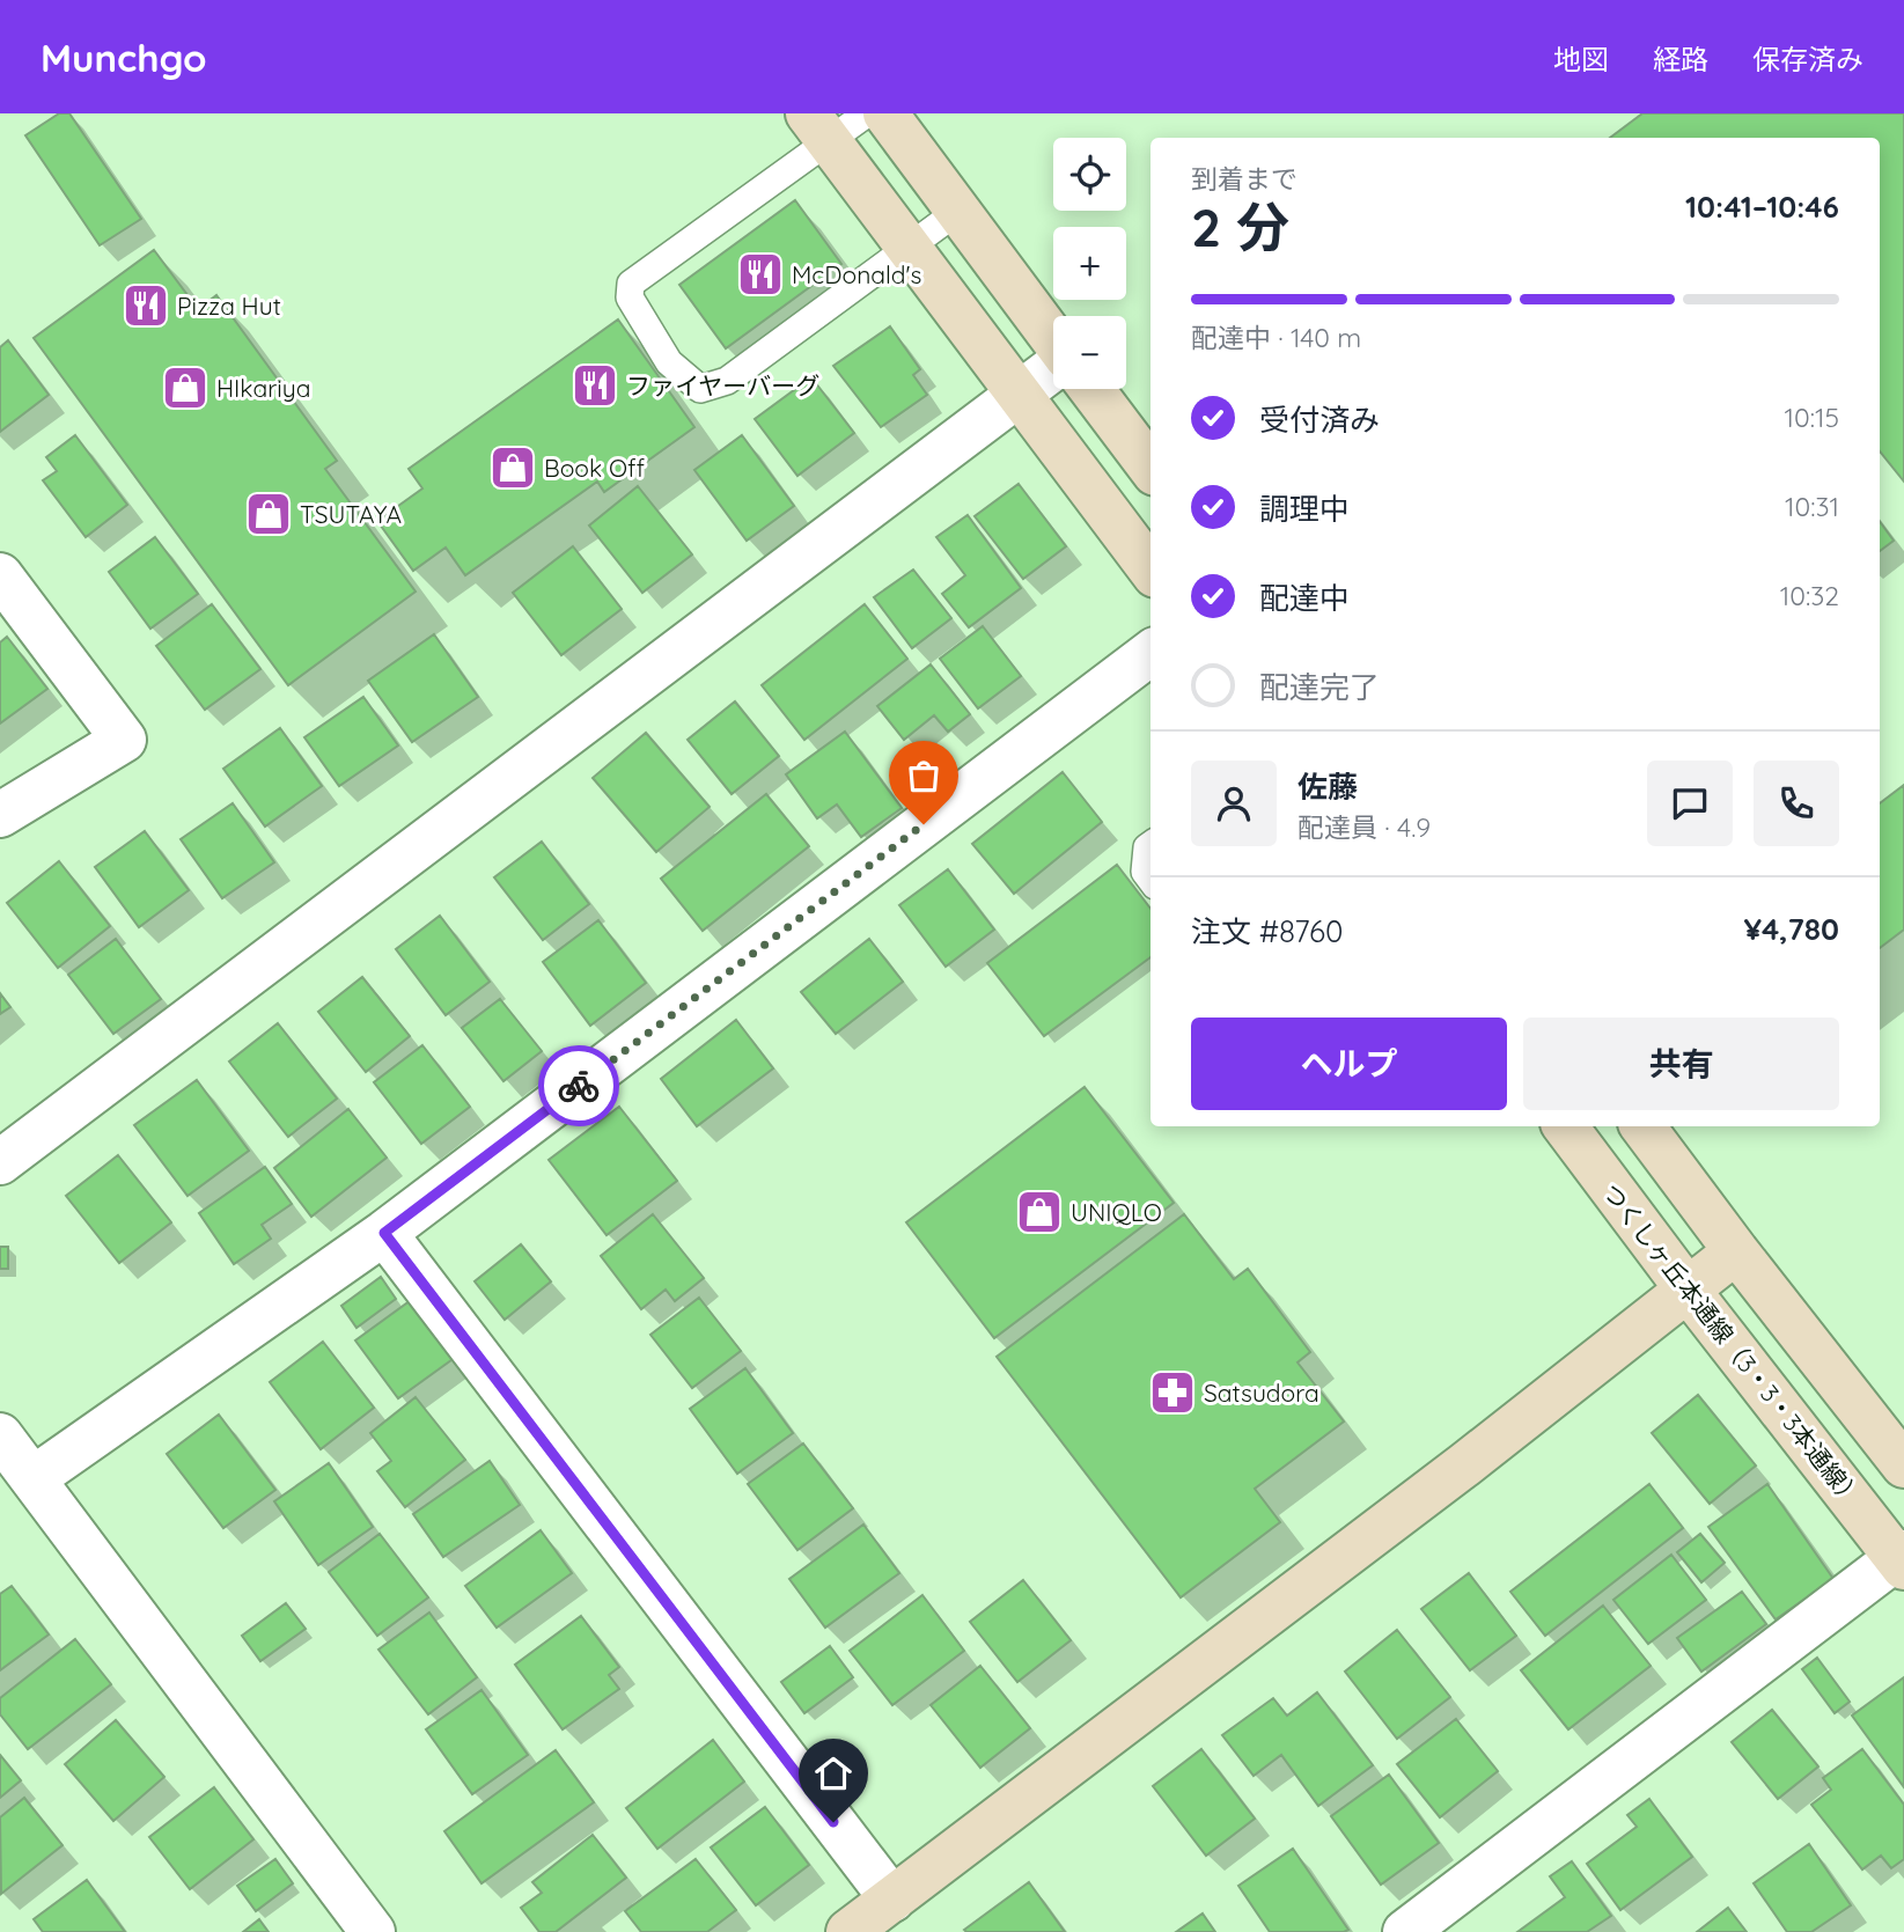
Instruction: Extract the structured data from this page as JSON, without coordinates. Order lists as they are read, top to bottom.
{
  "streets": {
    "street": ["つくしヶ丘本通線（3・3・3本通線）"]
  },
  "places": {
    "restaurant": ["McDonald's", "Pizza Hut", "ファイヤーバーグ"],
    "shop": [
      "HIkariya",
      "Book Off",
      "TSUTAYA",
      "UNIQLO"
    ],
    "pharmacy": ["Satsudora"]
  },
  "page": {
    "header": "Munchgo",
    "nav": ["地図", "経路", "保存済み"],
    "map_buttons": ["+", "−"],
    "heading": ["2 分", "到着まで", "10:41–10:46"],
    "panel": [
      "佐藤",
      "配達員 · 4.9",
      "注文 #8760",
      "¥4,780"
    ],
    "bar": "配達中 · 140 m",
    "list": [
      ["受付済み", "10:15"],
      ["調理中", "10:31"],
      ["配達中", "10:32"],
      "配達完了"
    ],
    "buttons": ["ヘルプ", "共有"]
  }
}
